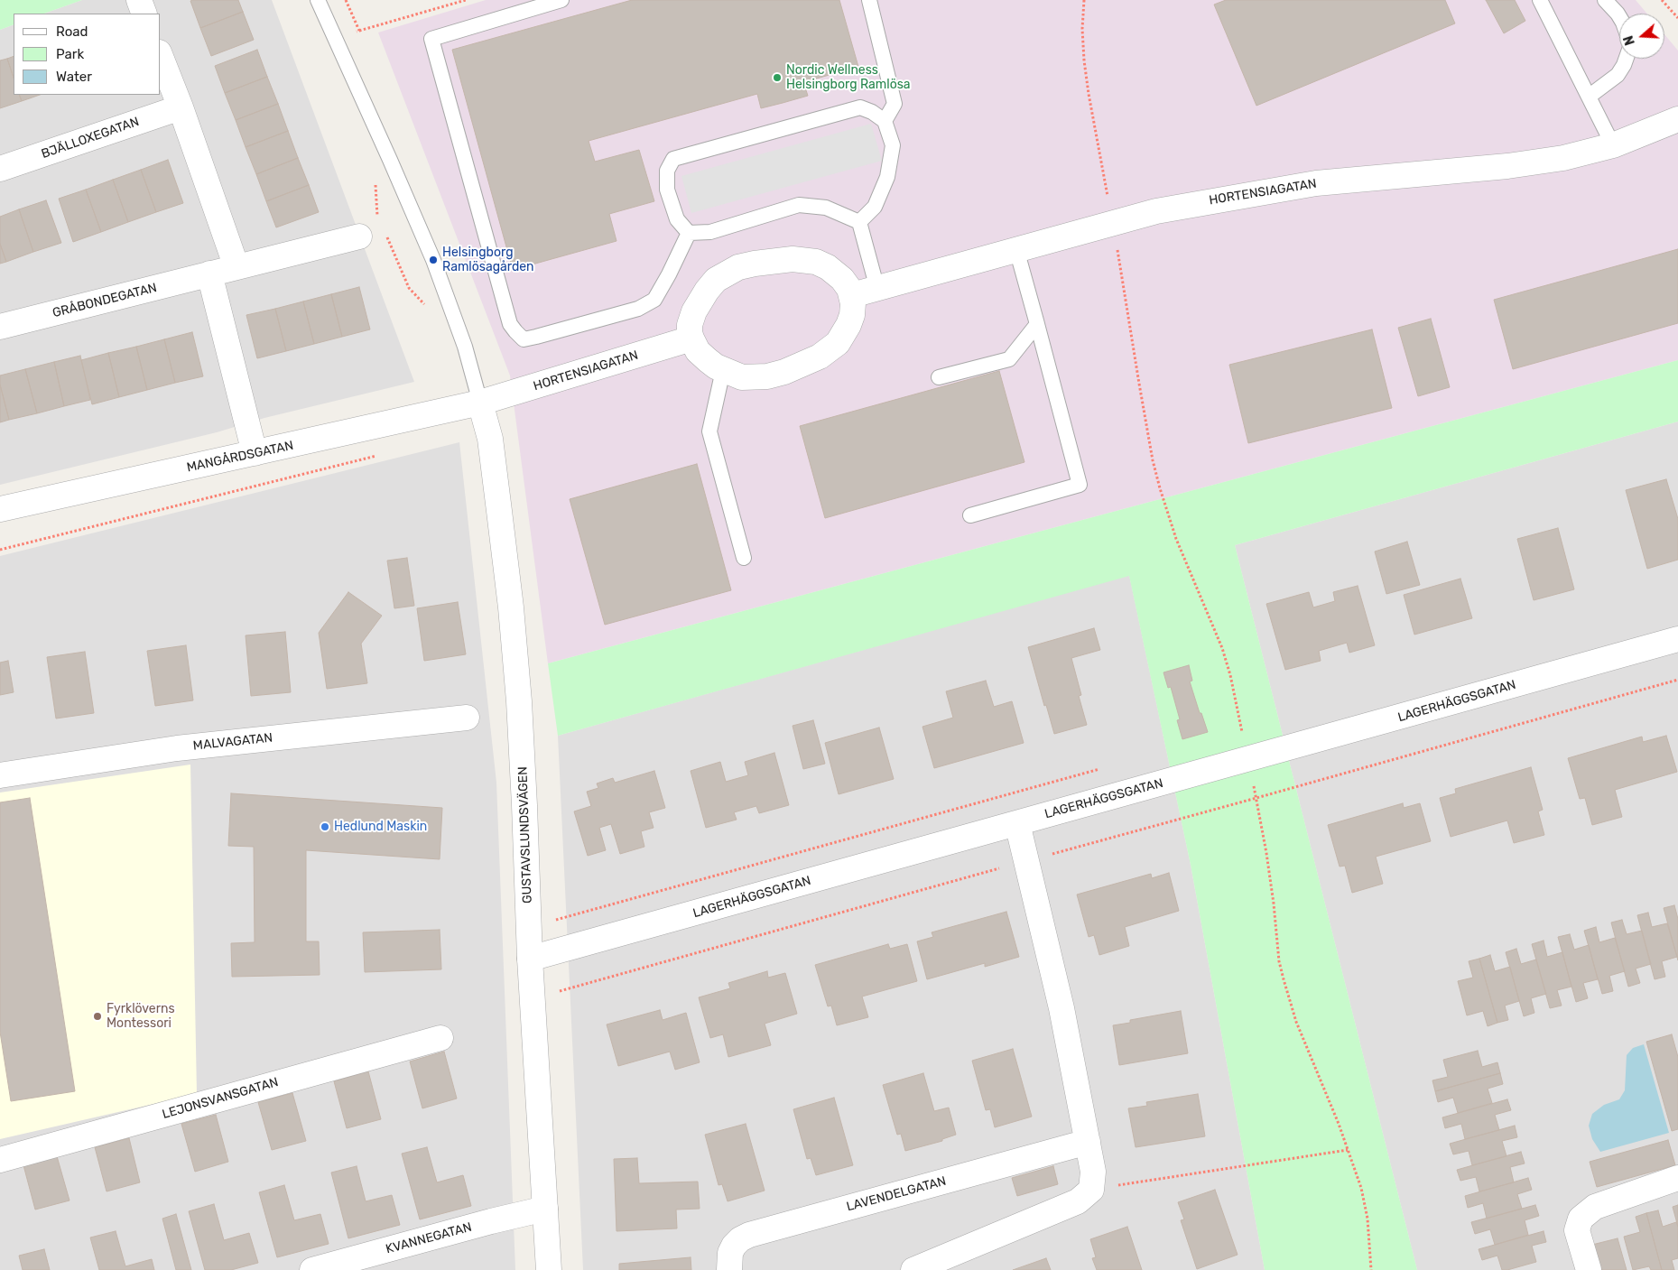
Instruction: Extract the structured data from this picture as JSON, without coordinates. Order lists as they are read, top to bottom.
{
  "streets": {
    "street": [
      "BJÄLLOXEGATAN",
      "HORTENSIAGATAN",
      "GRÅBONDEGATAN",
      "MANGÅRDSGATAN",
      "LAGERHÄGGSGATAN",
      "MALVAGATAN",
      "GUSTAVSLUNDSVÄGEN",
      "LEJONSVANSGATAN",
      "LAVENDELGATAN",
      "KVANNEGATAN"
    ]
  },
  "crossings": [
    ["HORTENSIAGATAN", "MANGÅRDSGATAN"],
    ["HORTENSIAGATAN", "GUSTAVSLUNDSVÄGEN"],
    ["MANGÅRDSGATAN", "GUSTAVSLUNDSVÄGEN"],
    ["LAGERHÄGGSGATAN", "GUSTAVSLUNDSVÄGEN"],
    ["GUSTAVSLUNDSVÄGEN", "KVANNEGATAN"]
  ],
  "places": [
    "Nordic Wellness Helsingborg Ramlösa",
    "Helsingborg Ramlösagården",
    "Hedlund Maskin",
    "Fyrklöverns Montessori"
  ],
  "legend": ["Road", "Park", "Water"],
  "north": "left"
}
